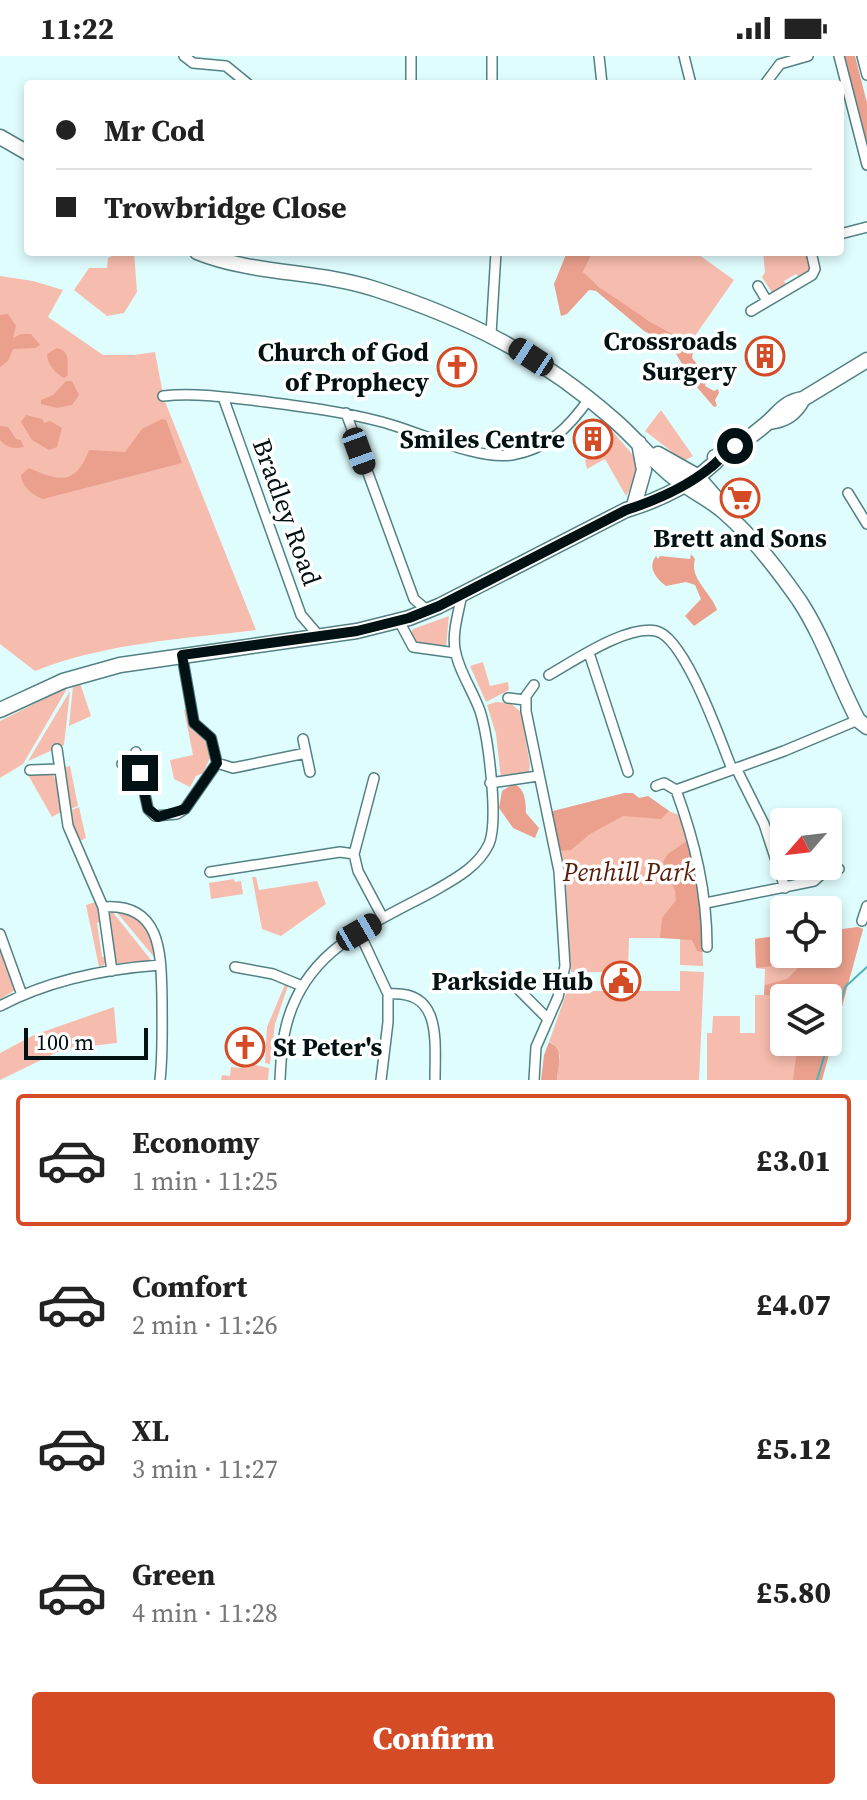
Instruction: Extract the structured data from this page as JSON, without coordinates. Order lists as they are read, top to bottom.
{
  "streets": {
    "street": ["Bradley Road"]
  },
  "parks": ["Penhill Park"],
  "places": {
    "building": ["Crossroads Surgery", "Smiles Centre"],
    "church": ["Church of God of Prophecy", "St Peter's"],
    "supermarket": ["Brett and Sons"],
    "public building": ["Parkside Hub"]
  },
  "scale_bar": "100 m",
  "north": "bottom left",
  "page": {
    "status": "11:22",
    "banner": ["Mr Cod", "Trowbridge Close"],
    "scale": "100 m",
    "list": [
      {
        "name": "Economy",
        "note": "1 min · 11:25",
        "value": "£3.01"
      },
      {
        "name": "Comfort",
        "note": "2 min · 11:26",
        "value": "£4.07"
      },
      {
        "name": "XL",
        "note": "3 min · 11:27",
        "value": "£5.12"
      },
      {
        "name": "Green",
        "note": "4 min · 11:28",
        "value": "£5.80"
      }
    ],
    "buttons": "Confirm"
  }
}
